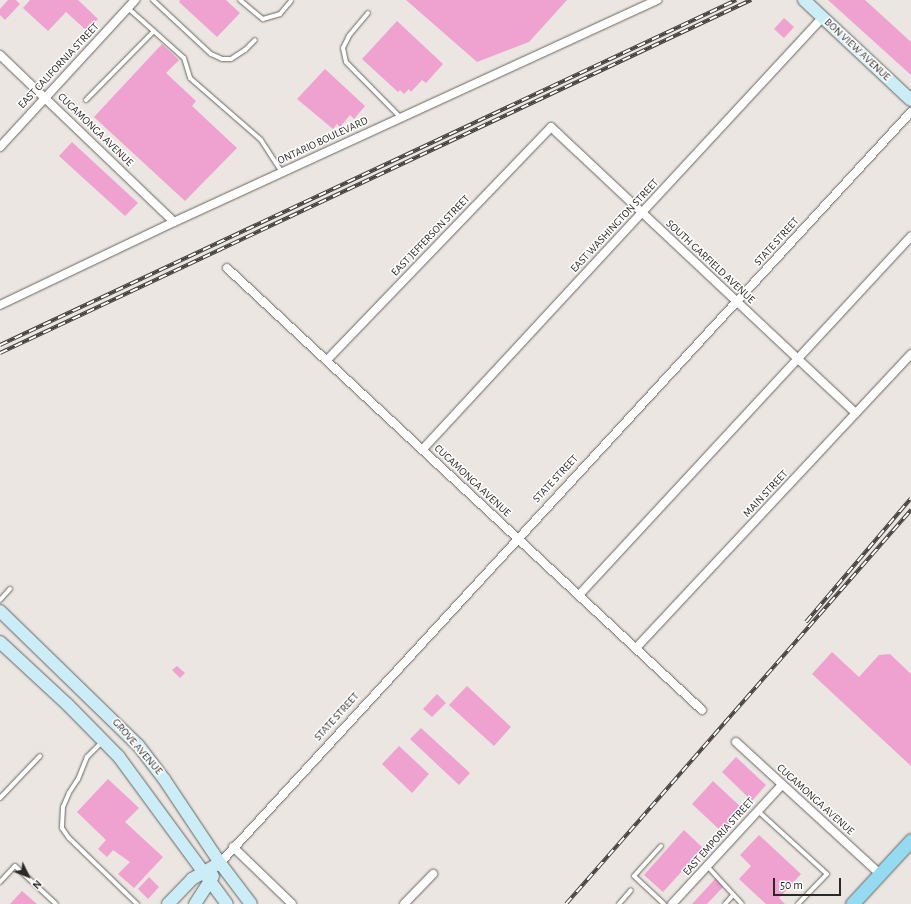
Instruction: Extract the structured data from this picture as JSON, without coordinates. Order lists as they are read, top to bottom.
{
  "streets": {
    "main road": ["BON VIEW AVENUE", "GROVE AVENUE"],
    "street": [
      "EAST CALIFORNIA STREET",
      "CUCAMONGA AVENUE",
      "ONTARIO BOULEVARD",
      "EAST WASHINGTON STREET",
      "EAST JEFFERSON STREET",
      "STATE STREET",
      "SOUTH GARFIELD AVENUE",
      "MAIN STREET",
      "EAST EMPORIA STREET"
    ]
  },
  "crossings": [
    ["BON VIEW AVENUE", "EAST WASHINGTON STREET"],
    ["EAST CALIFORNIA STREET", "CUCAMONGA AVENUE"],
    ["CUCAMONGA AVENUE", "ONTARIO BOULEVARD"],
    ["CUCAMONGA AVENUE", "EAST WASHINGTON STREET"],
    ["CUCAMONGA AVENUE", "EAST JEFFERSON STREET"],
    ["CUCAMONGA AVENUE", "STATE STREET"],
    ["CUCAMONGA AVENUE", "MAIN STREET"],
    ["CUCAMONGA AVENUE", "EAST EMPORIA STREET"],
    ["EAST WASHINGTON STREET", "SOUTH GARFIELD AVENUE"],
    ["EAST JEFFERSON STREET", "SOUTH GARFIELD AVENUE"],
    ["STATE STREET", "SOUTH GARFIELD AVENUE"],
    ["STATE STREET", "GROVE AVENUE"],
    ["SOUTH GARFIELD AVENUE", "MAIN STREET"]
  ],
  "scale_bar": "50 m",
  "north": "bottom right"
}
